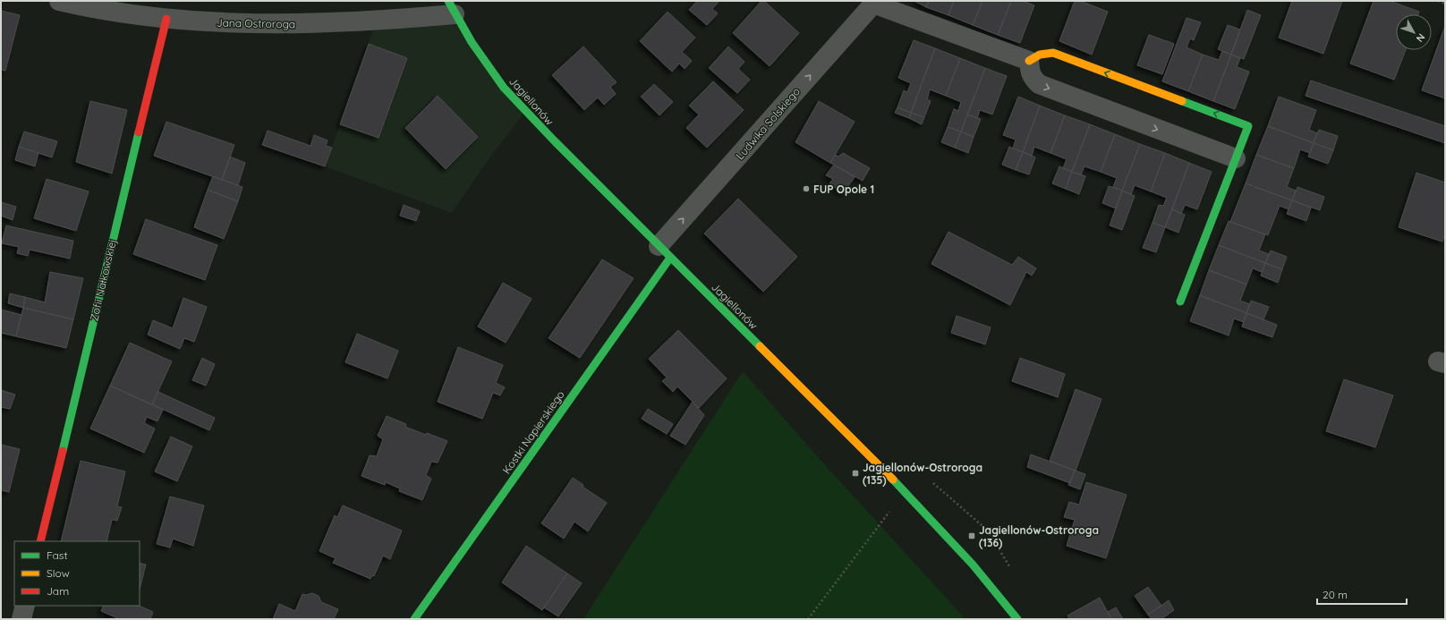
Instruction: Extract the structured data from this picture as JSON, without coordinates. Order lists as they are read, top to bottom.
{
  "streets": {
    "street": [
      "Jana Ostroroga",
      "Jagiellonów",
      "Ludwika Solskiego",
      "Zofii Nałkowskiej",
      "Kostki Napierskiego"
    ]
  },
  "crossings": [
    ["Jana Ostroroga", "Jagiellonów"],
    ["Jana Ostroroga", "Zofii Nałkowskiej"],
    ["Jagiellonów", "Ludwika Solskiego"],
    ["Jagiellonów", "Kostki Napierskiego"],
    ["Ludwika Solskiego", "Kostki Napierskiego"]
  ],
  "one_way": ["Ludwika Solskiego"],
  "places": {
    "other": ["FUP Opole 1"],
    "transit": ["Jagiellonów-Ostroroga (135)", "Jagiellonów-Ostroroga (136)"]
  },
  "legend": ["Fast", "Slow", "Jam"],
  "scale_bar": "20 m",
  "north": "bottom right"
}
